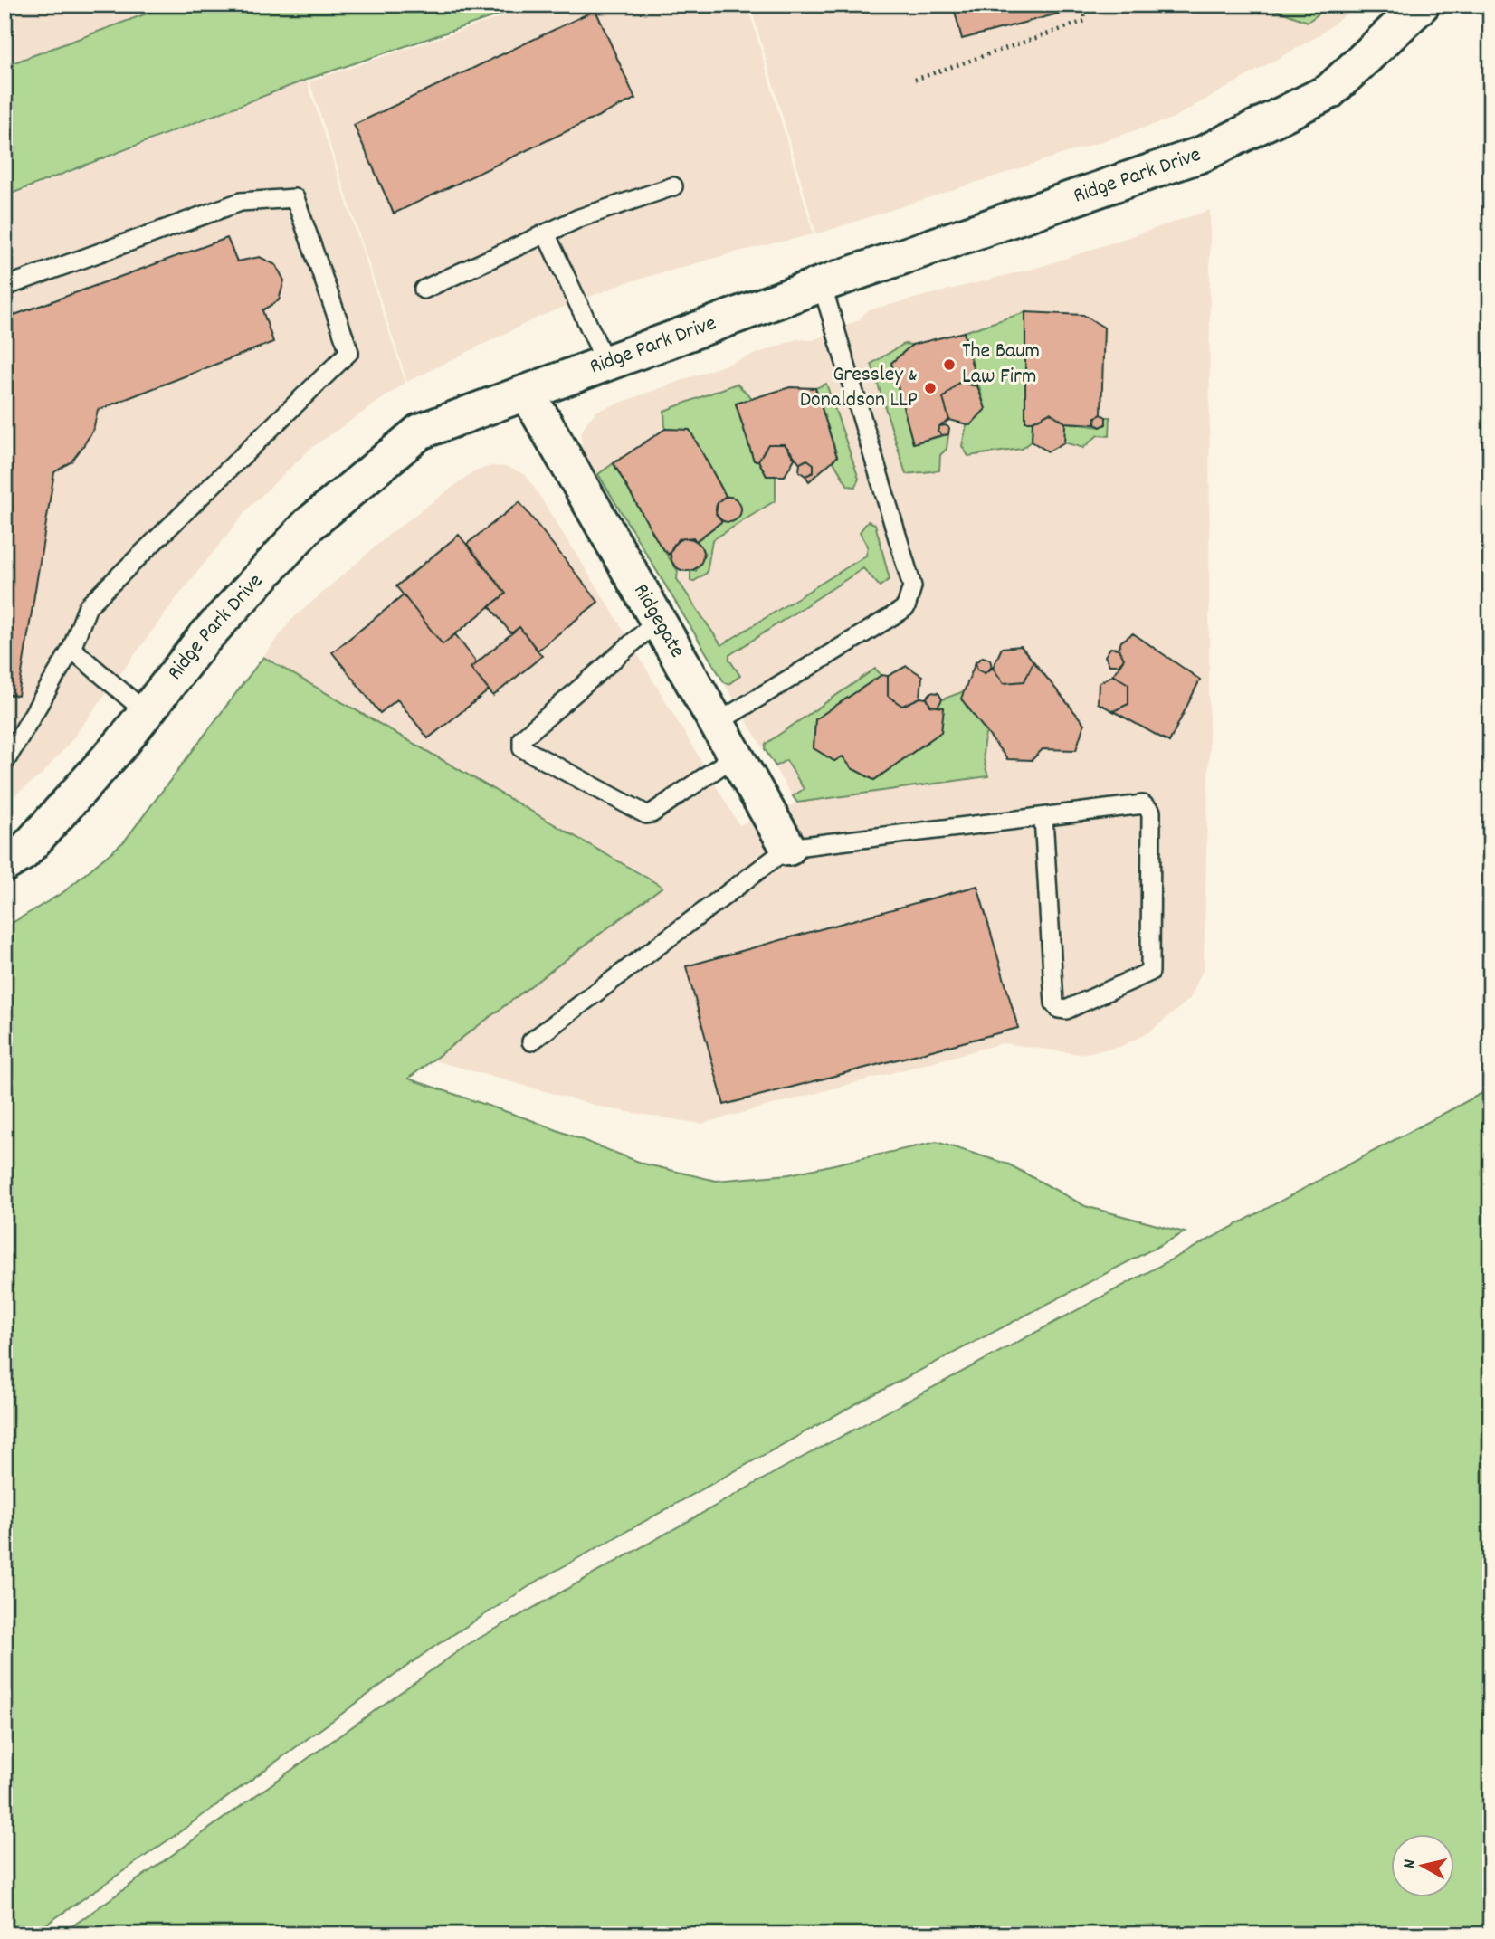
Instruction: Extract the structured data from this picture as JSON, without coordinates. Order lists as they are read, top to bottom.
{
  "streets": {
    "street": ["Ridge Park Drive", "Ridgegate"]
  },
  "crossings": [
    ["Ridge Park Drive", "Ridgegate"]
  ],
  "places": ["The Baum Law Firm", "Gressley & Donaldson LLP"],
  "north": "left"
}
